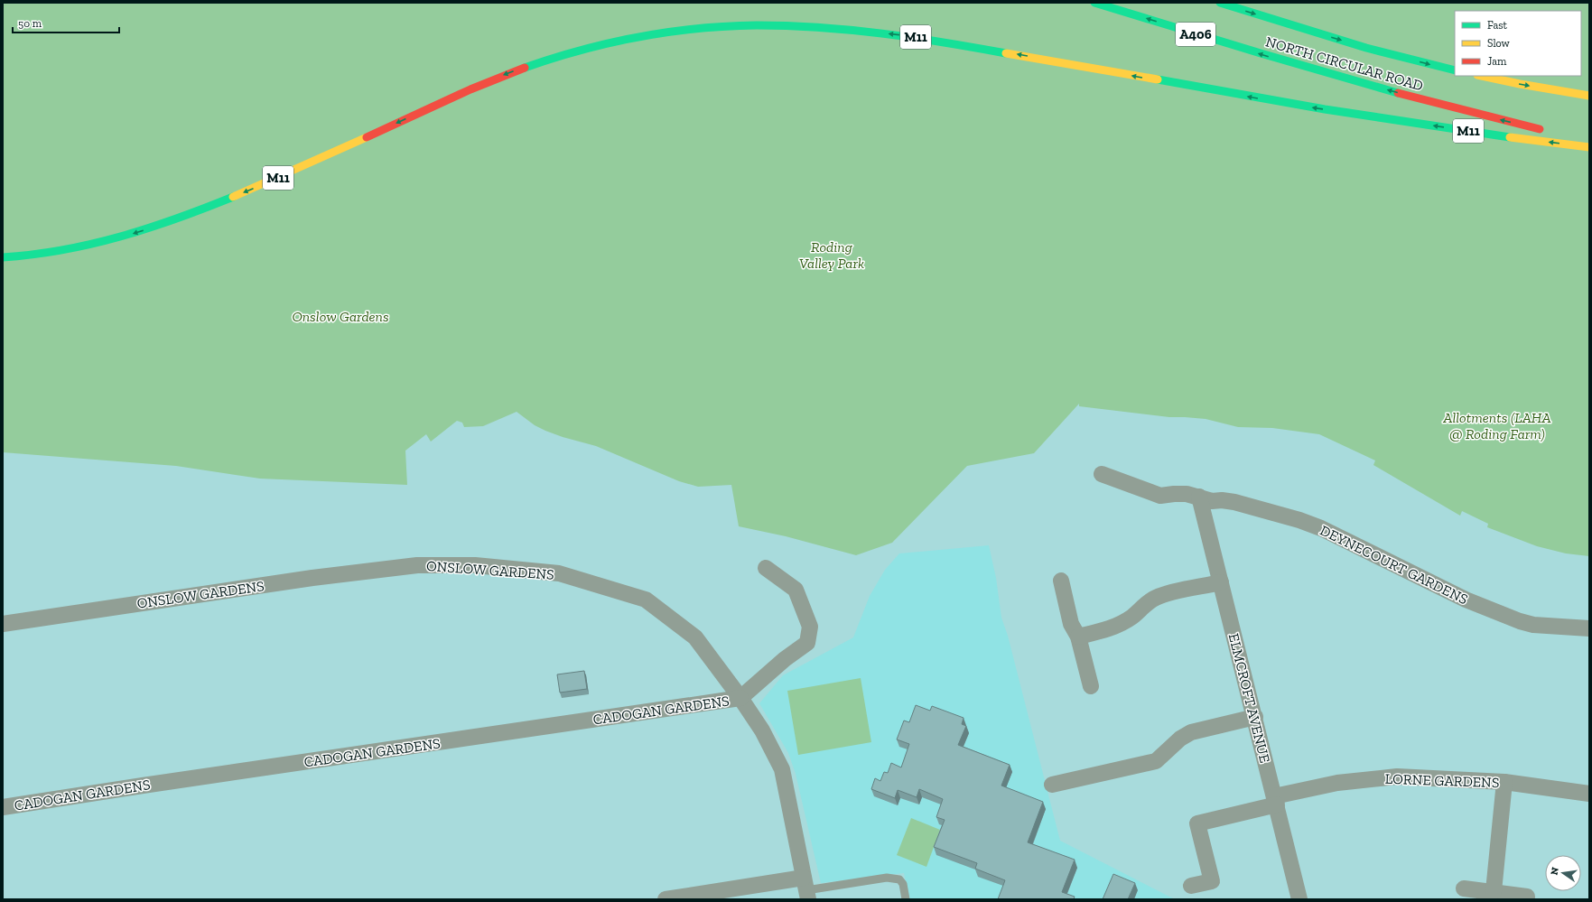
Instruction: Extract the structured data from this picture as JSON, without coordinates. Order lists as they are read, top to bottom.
{
  "streets": {
    "highway": ["A406", "M11", "NORTH CIRCULAR ROAD"],
    "street": [
      "DEYNECOURT GARDENS",
      "ONSLOW GARDENS",
      "ELMCROFT AVENUE",
      "CADOGAN GARDENS",
      "LORNE GARDENS"
    ]
  },
  "crossings": [
    ["DEYNECOURT GARDENS", "ELMCROFT AVENUE"],
    ["ONSLOW GARDENS", "CADOGAN GARDENS"],
    ["ELMCROFT AVENUE", "LORNE GARDENS"]
  ],
  "parks": ["Roding Valley Park", "Onslow Gardens", "Allotments (LAHA @ Roding Farm)"],
  "legend": ["Fast", "Slow", "Jam"],
  "scale_bar": "50 m",
  "north": "left"
}
